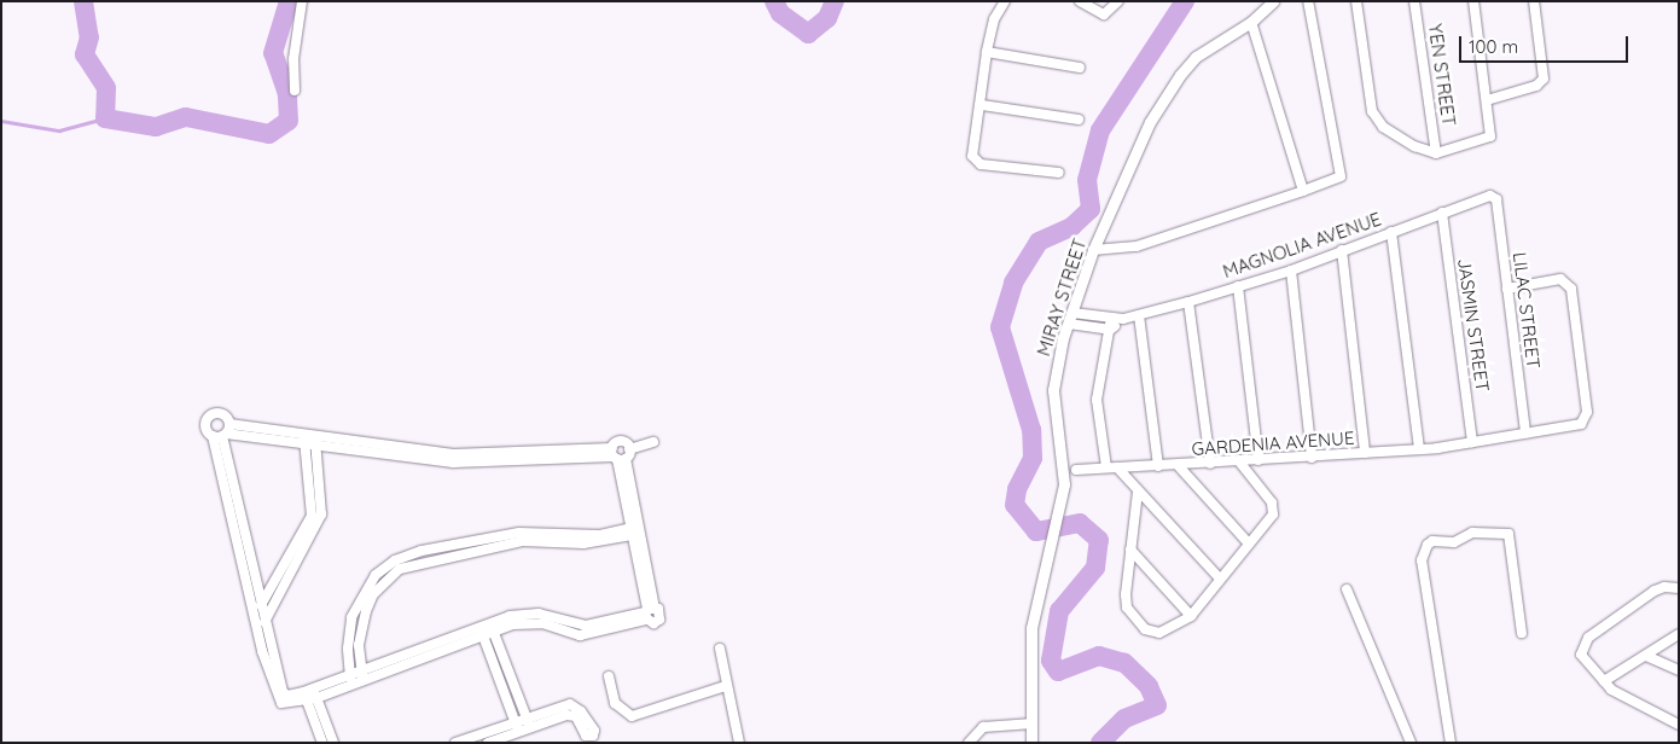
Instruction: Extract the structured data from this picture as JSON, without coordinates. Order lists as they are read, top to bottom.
{
  "streets": {
    "street": [
      "YEN STREET",
      "MAGNOLIA AVENUE",
      "MIRAY STREET",
      "LILAC STREET",
      "JASMIN STREET",
      "GARDENIA AVENUE"
    ]
  },
  "crossings": [
    ["MAGNOLIA AVENUE", "MIRAY STREET"],
    ["MAGNOLIA AVENUE", "LILAC STREET"],
    ["MAGNOLIA AVENUE", "JASMIN STREET"],
    ["LILAC STREET", "GARDENIA AVENUE"],
    ["JASMIN STREET", "GARDENIA AVENUE"]
  ],
  "scale_bar": "100 m"
}
